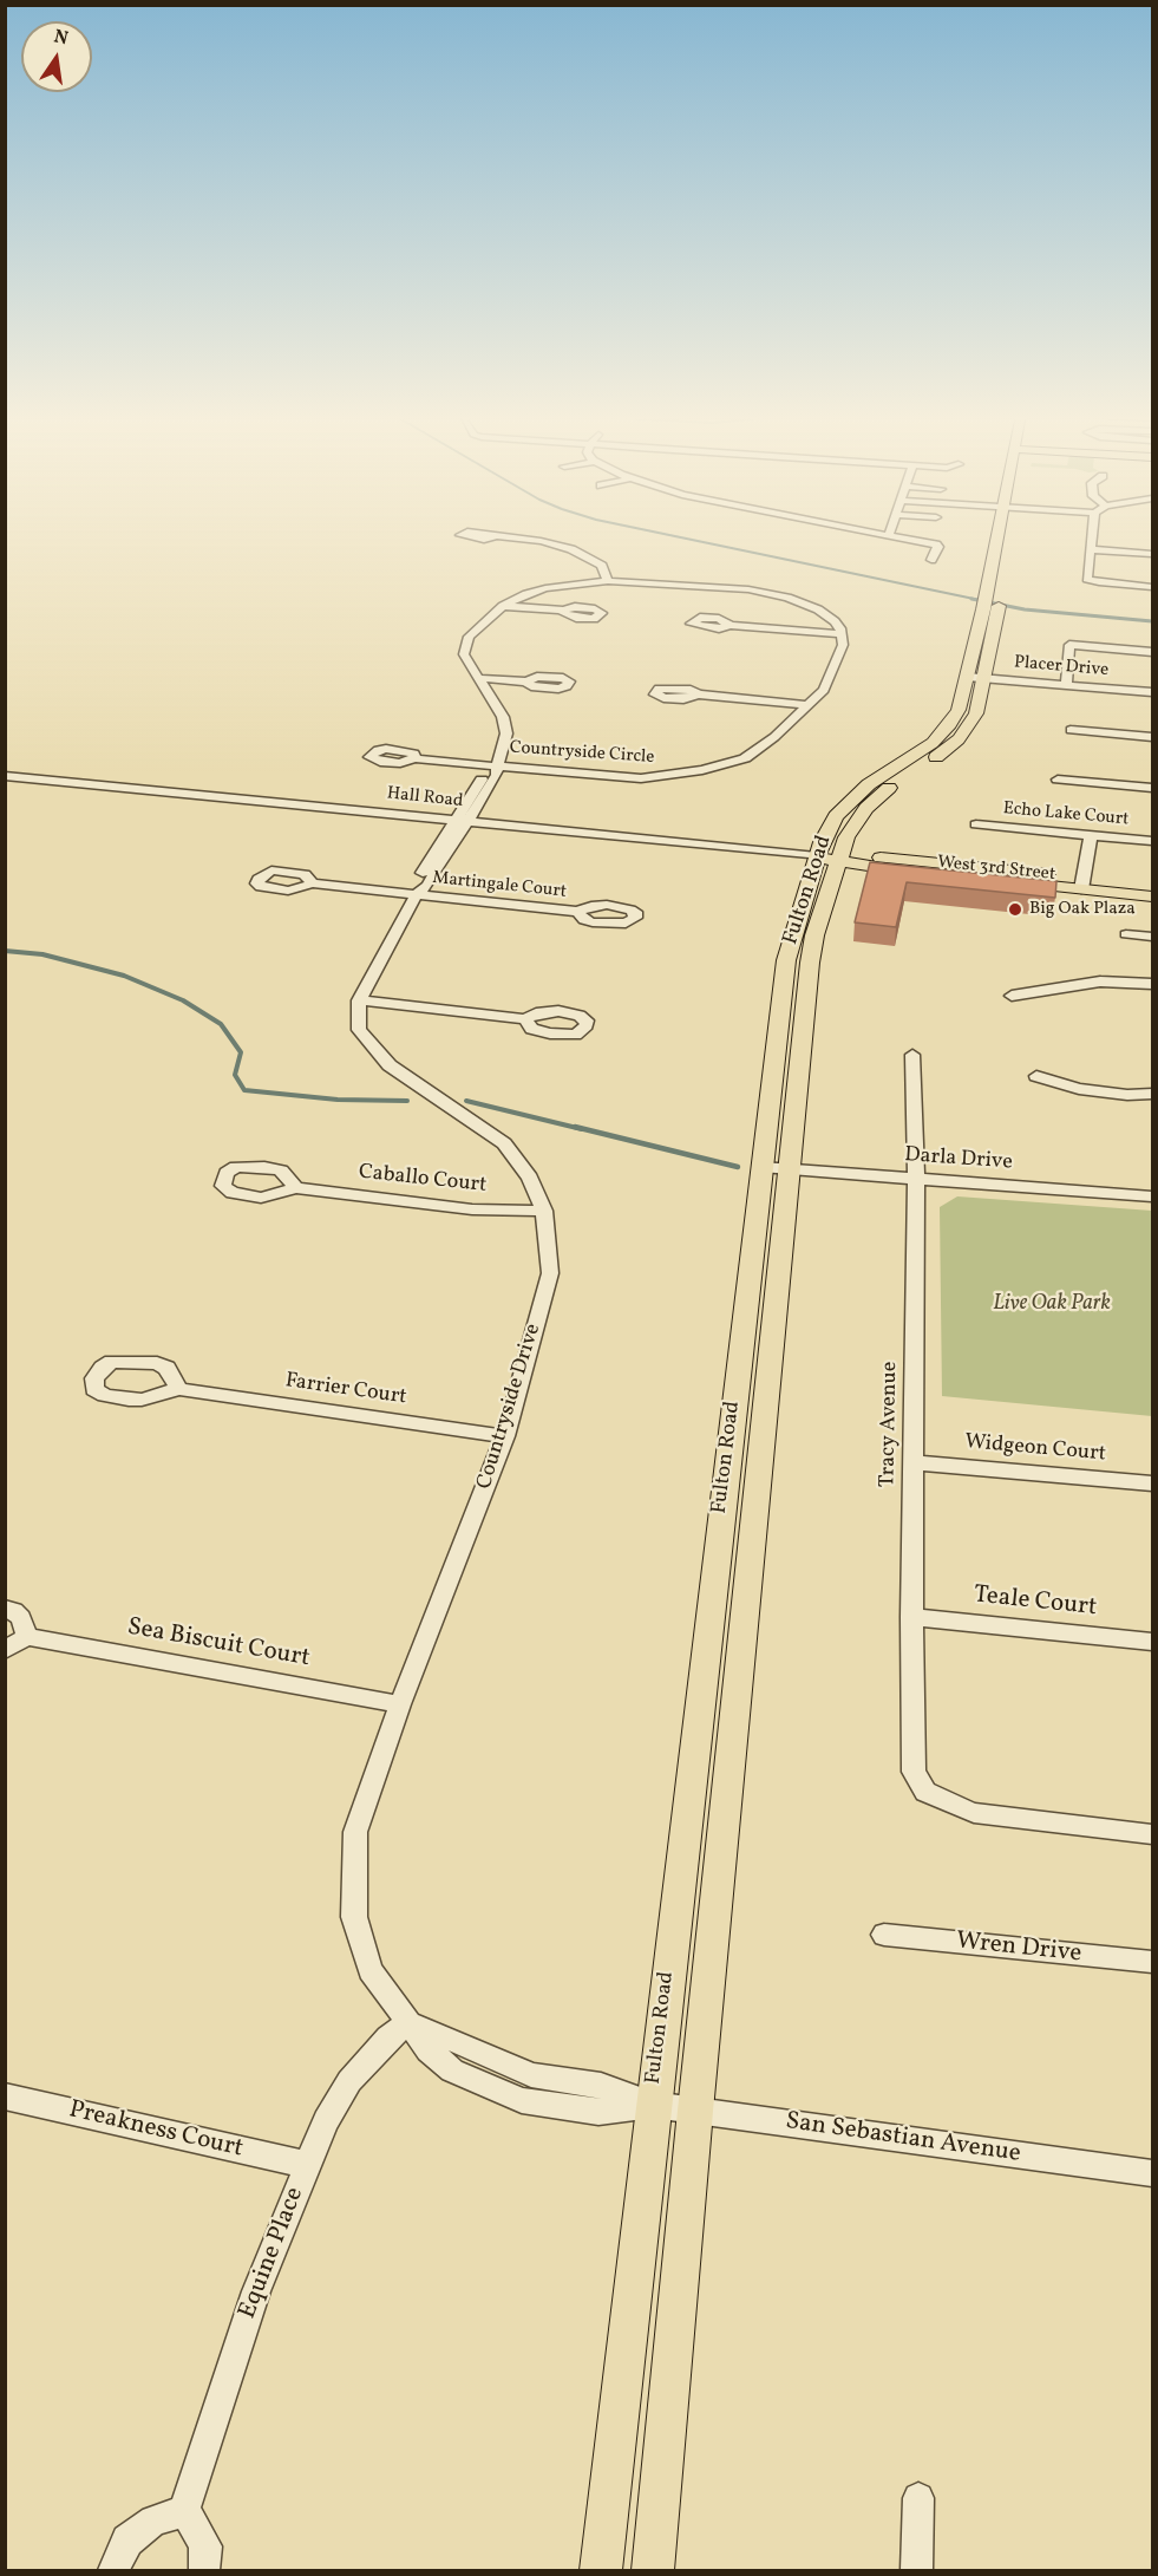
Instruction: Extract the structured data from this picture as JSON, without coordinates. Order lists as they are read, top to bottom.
{
  "streets": {
    "main road": ["West 3rd Street", "Fulton Road"],
    "street": [
      "Placer Drive",
      "Countryside Circle",
      "Hall Road",
      "Echo Lake Court",
      "Martingale Court",
      "Darla Drive",
      "Caballo Court",
      "Farrier Court",
      "Countryside Drive",
      "Tracy Avenue",
      "Widgeon Court",
      "Teale Court",
      "Sea Biscuit Court",
      "Wren Drive",
      "Preakness Court",
      "San Sebastian Avenue",
      "Equine Place"
    ]
  },
  "crossings": [
    ["Placer Drive", "Fulton Road"],
    ["Hall Road", "West 3rd Street"],
    ["Hall Road", "Fulton Road"],
    ["West 3rd Street", "Fulton Road"],
    ["Fulton Road", "Darla Drive"],
    ["Fulton Road", "Countryside Drive"],
    ["Fulton Road", "San Sebastian Avenue"],
    ["Darla Drive", "Tracy Avenue"],
    ["Caballo Court", "Countryside Drive"],
    ["Farrier Court", "Countryside Drive"],
    ["Countryside Drive", "Sea Biscuit Court"],
    ["Countryside Drive", "San Sebastian Avenue"],
    ["Countryside Drive", "Equine Place"],
    ["Tracy Avenue", "Widgeon Court"],
    ["Tracy Avenue", "Teale Court"],
    ["Preakness Court", "Equine Place"]
  ],
  "parks": ["Live Oak Park"],
  "places": ["Big Oak Plaza"],
  "north": "top"
}
